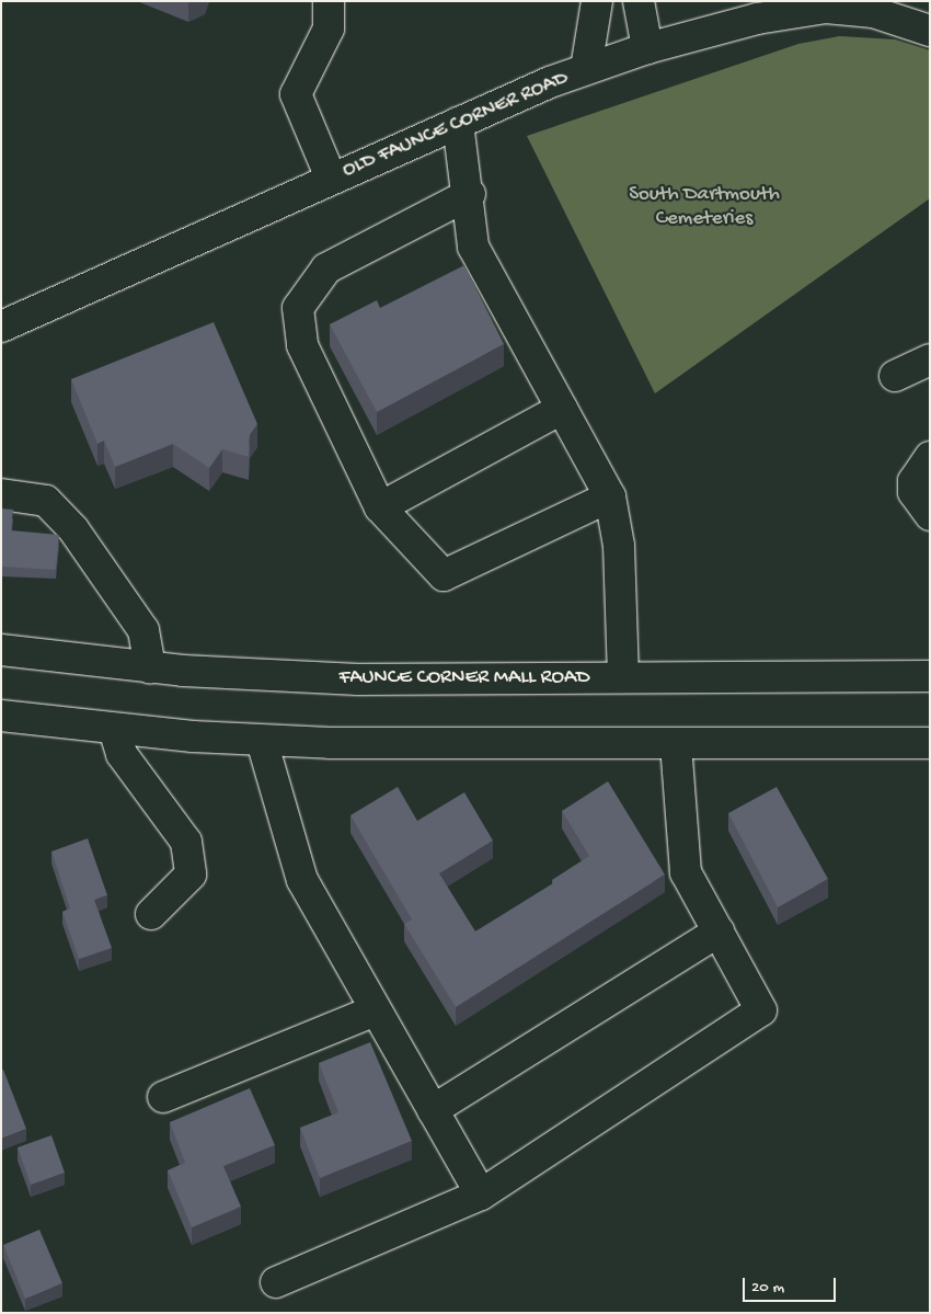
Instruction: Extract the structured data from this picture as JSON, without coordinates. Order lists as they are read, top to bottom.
{
  "streets": {
    "main road": ["OLD FAUNCE CORNER ROAD", "FAUNCE CORNER MALL ROAD"]
  },
  "parks": ["South Dartmouth Cemeteries"],
  "scale_bar": "20 m"
}
